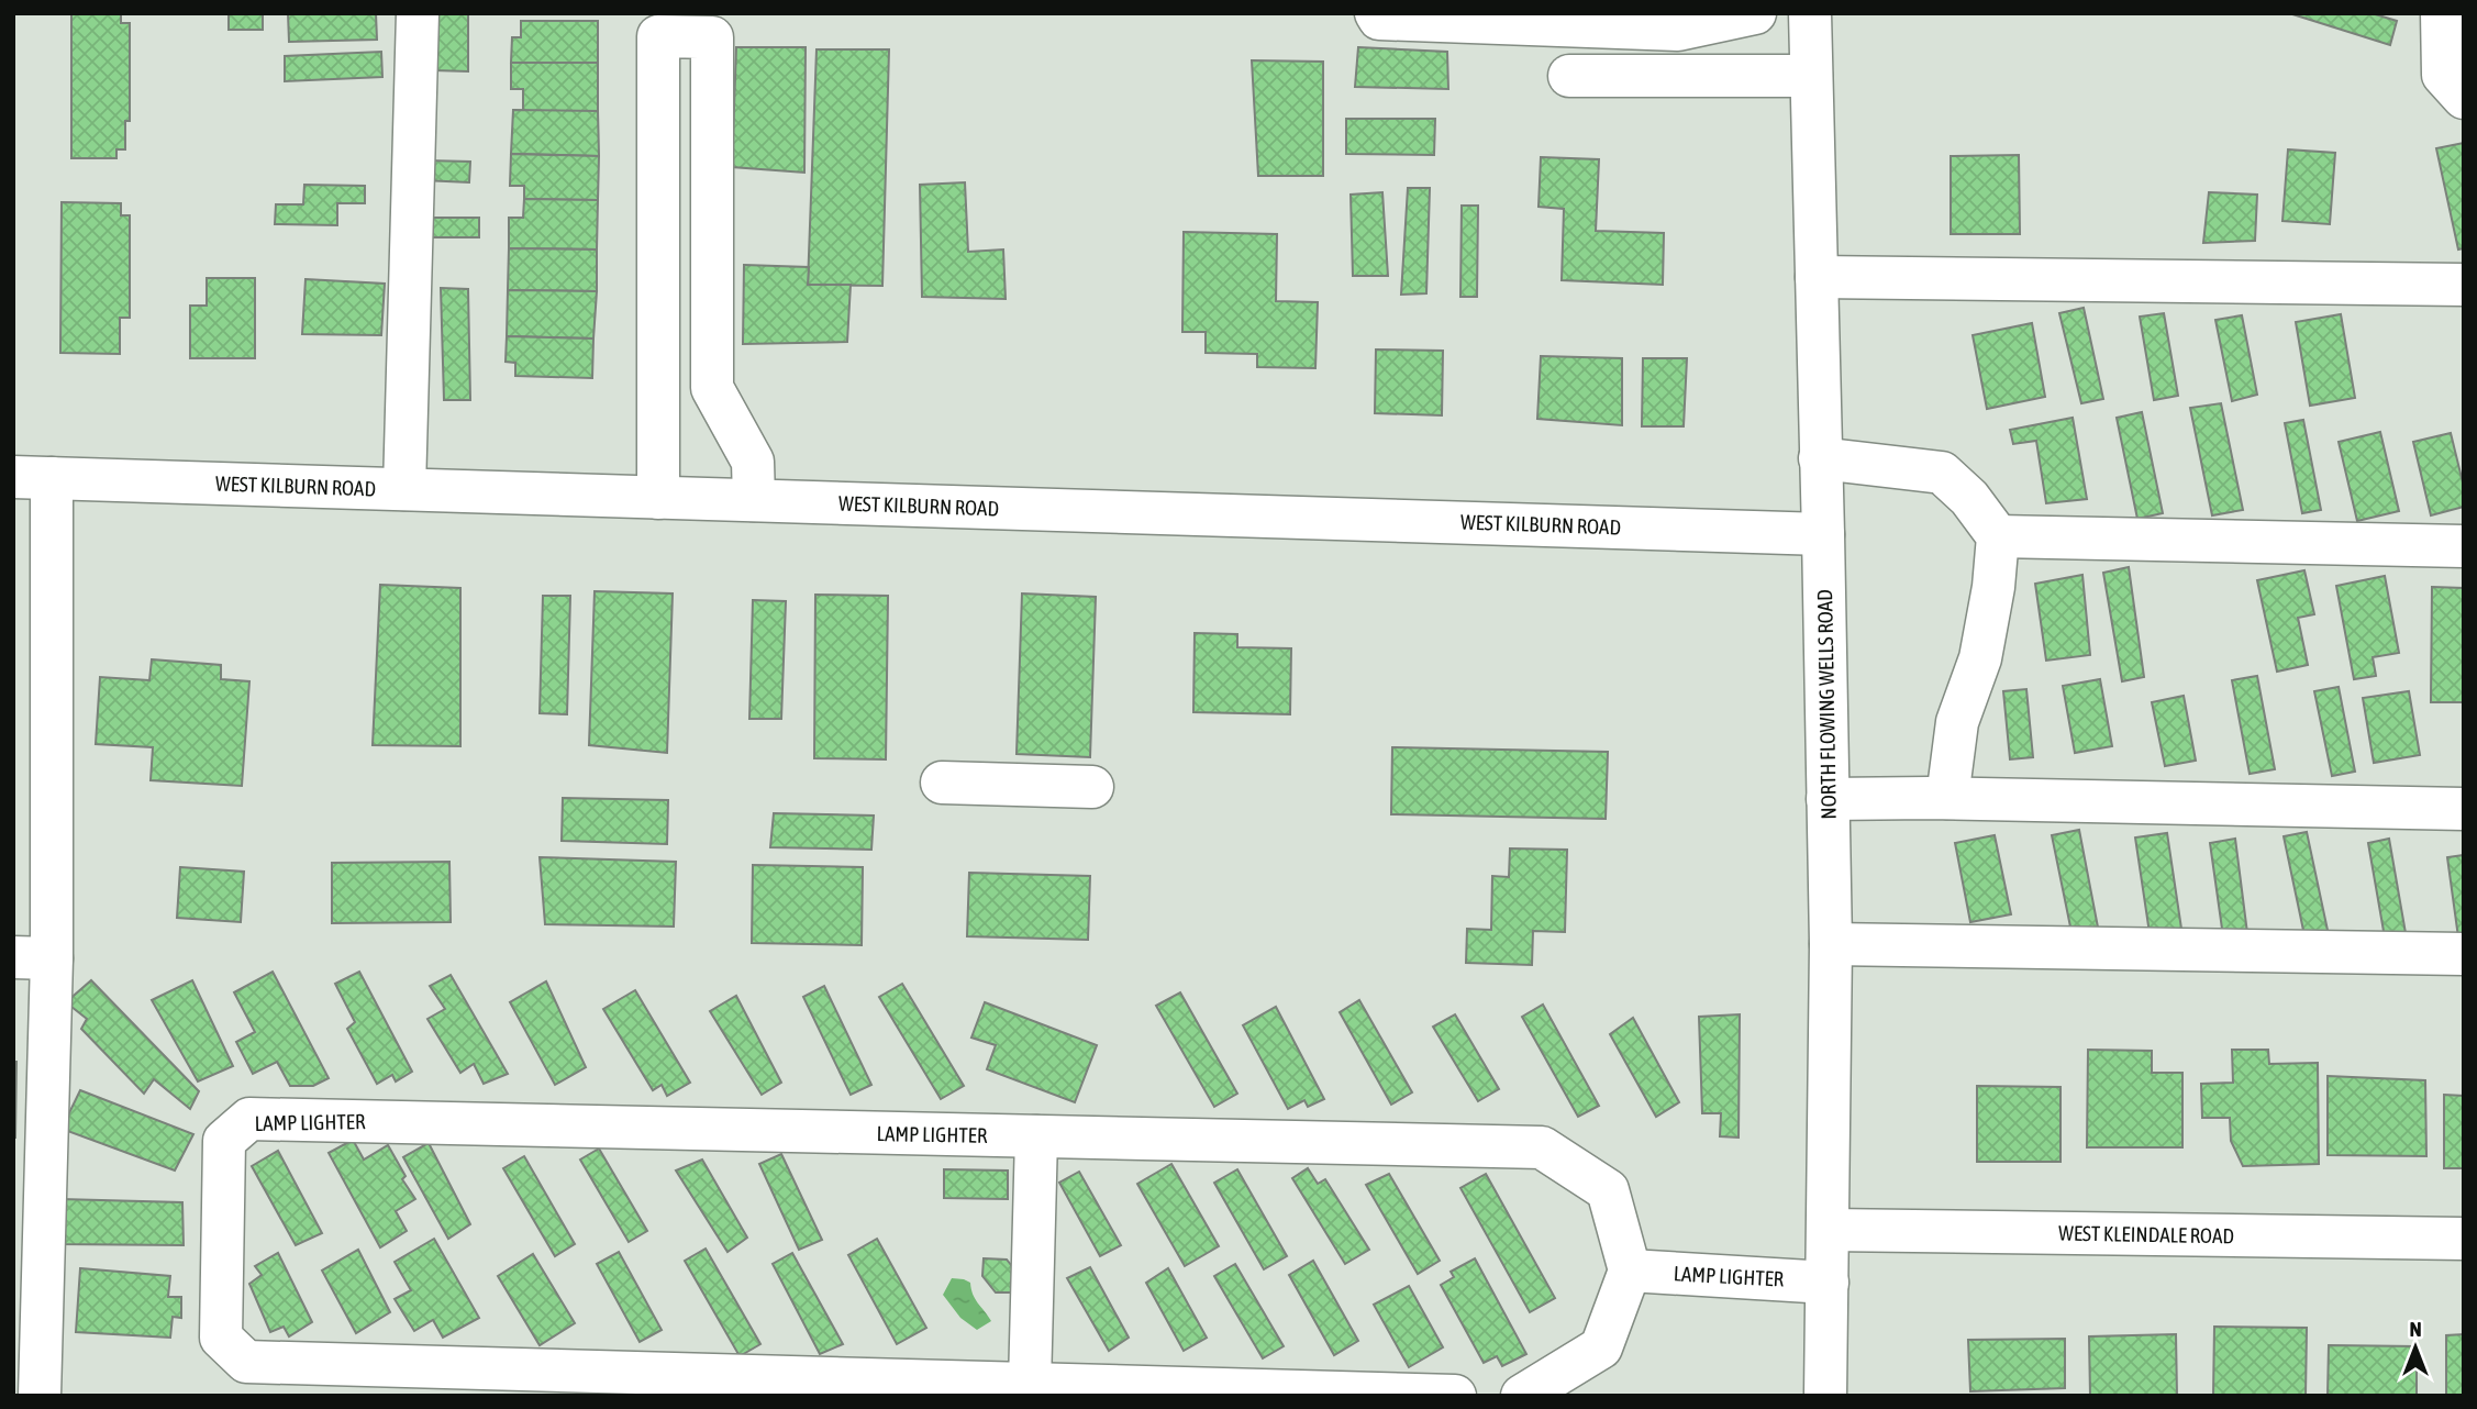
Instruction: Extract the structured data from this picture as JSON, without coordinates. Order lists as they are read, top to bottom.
{
  "streets": {
    "street": [
      "WEST KILBURN ROAD",
      "NORTH FLOWING WELLS ROAD",
      "LAMP LIGHTER",
      "WEST KLEINDALE ROAD"
    ]
  },
  "crossings": [
    ["WEST KILBURN ROAD", "NORTH FLOWING WELLS ROAD"],
    ["NORTH FLOWING WELLS ROAD", "LAMP LIGHTER"],
    ["NORTH FLOWING WELLS ROAD", "WEST KLEINDALE ROAD"]
  ],
  "north": "top"
}
